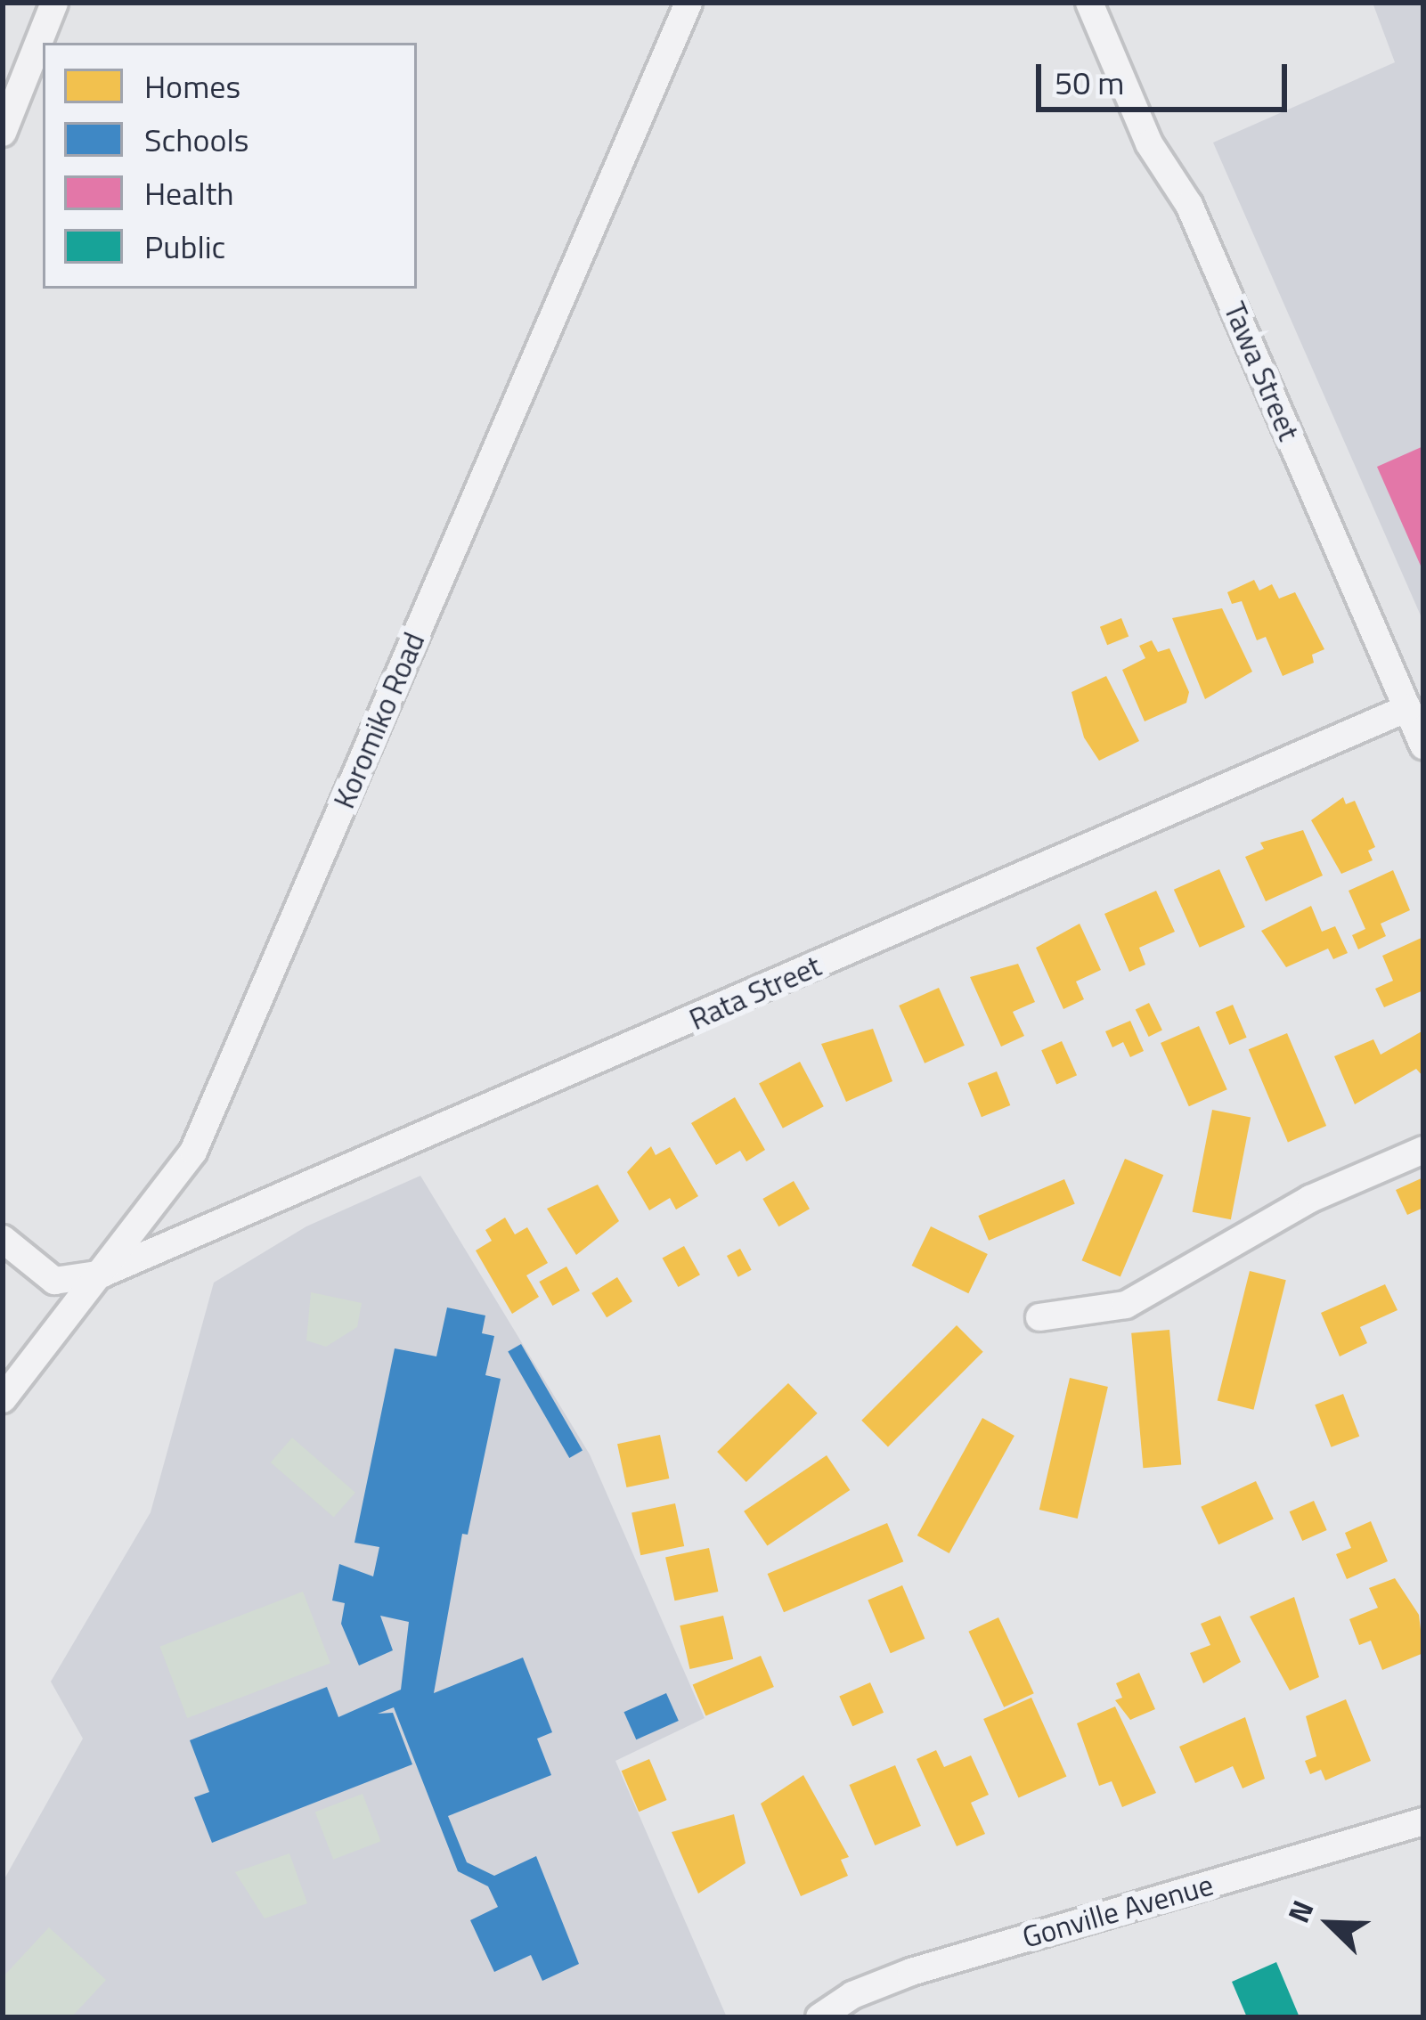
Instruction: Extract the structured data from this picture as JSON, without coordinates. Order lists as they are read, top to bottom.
{
  "streets": {
    "street": [
      "Tawa Street",
      "Koromiko Road",
      "Rata Street",
      "Gonville Avenue"
    ]
  },
  "crossings": [
    ["Tawa Street", "Rata Street"],
    ["Koromiko Road", "Rata Street"]
  ],
  "legend": [
    "Homes",
    "Schools",
    "Health",
    "Public"
  ],
  "scale_bar": "50 m",
  "north": "top left"
}
